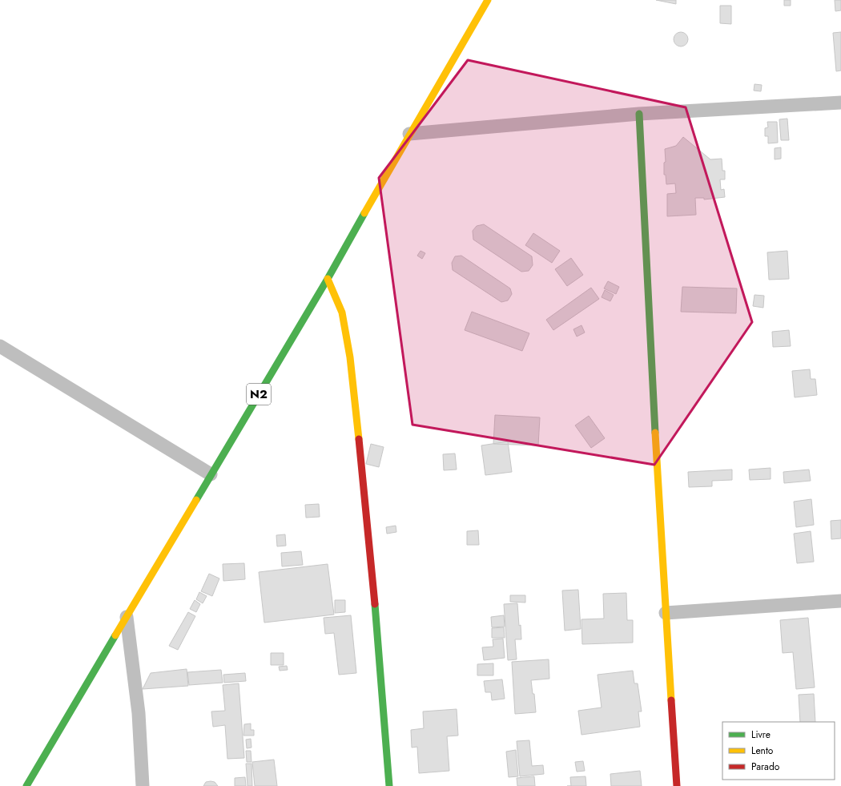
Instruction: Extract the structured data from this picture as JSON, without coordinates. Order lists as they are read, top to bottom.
{
  "streets": {
    "street": ["N2"]
  },
  "legend": ["Livre", "Lento", "Parado"]
}
